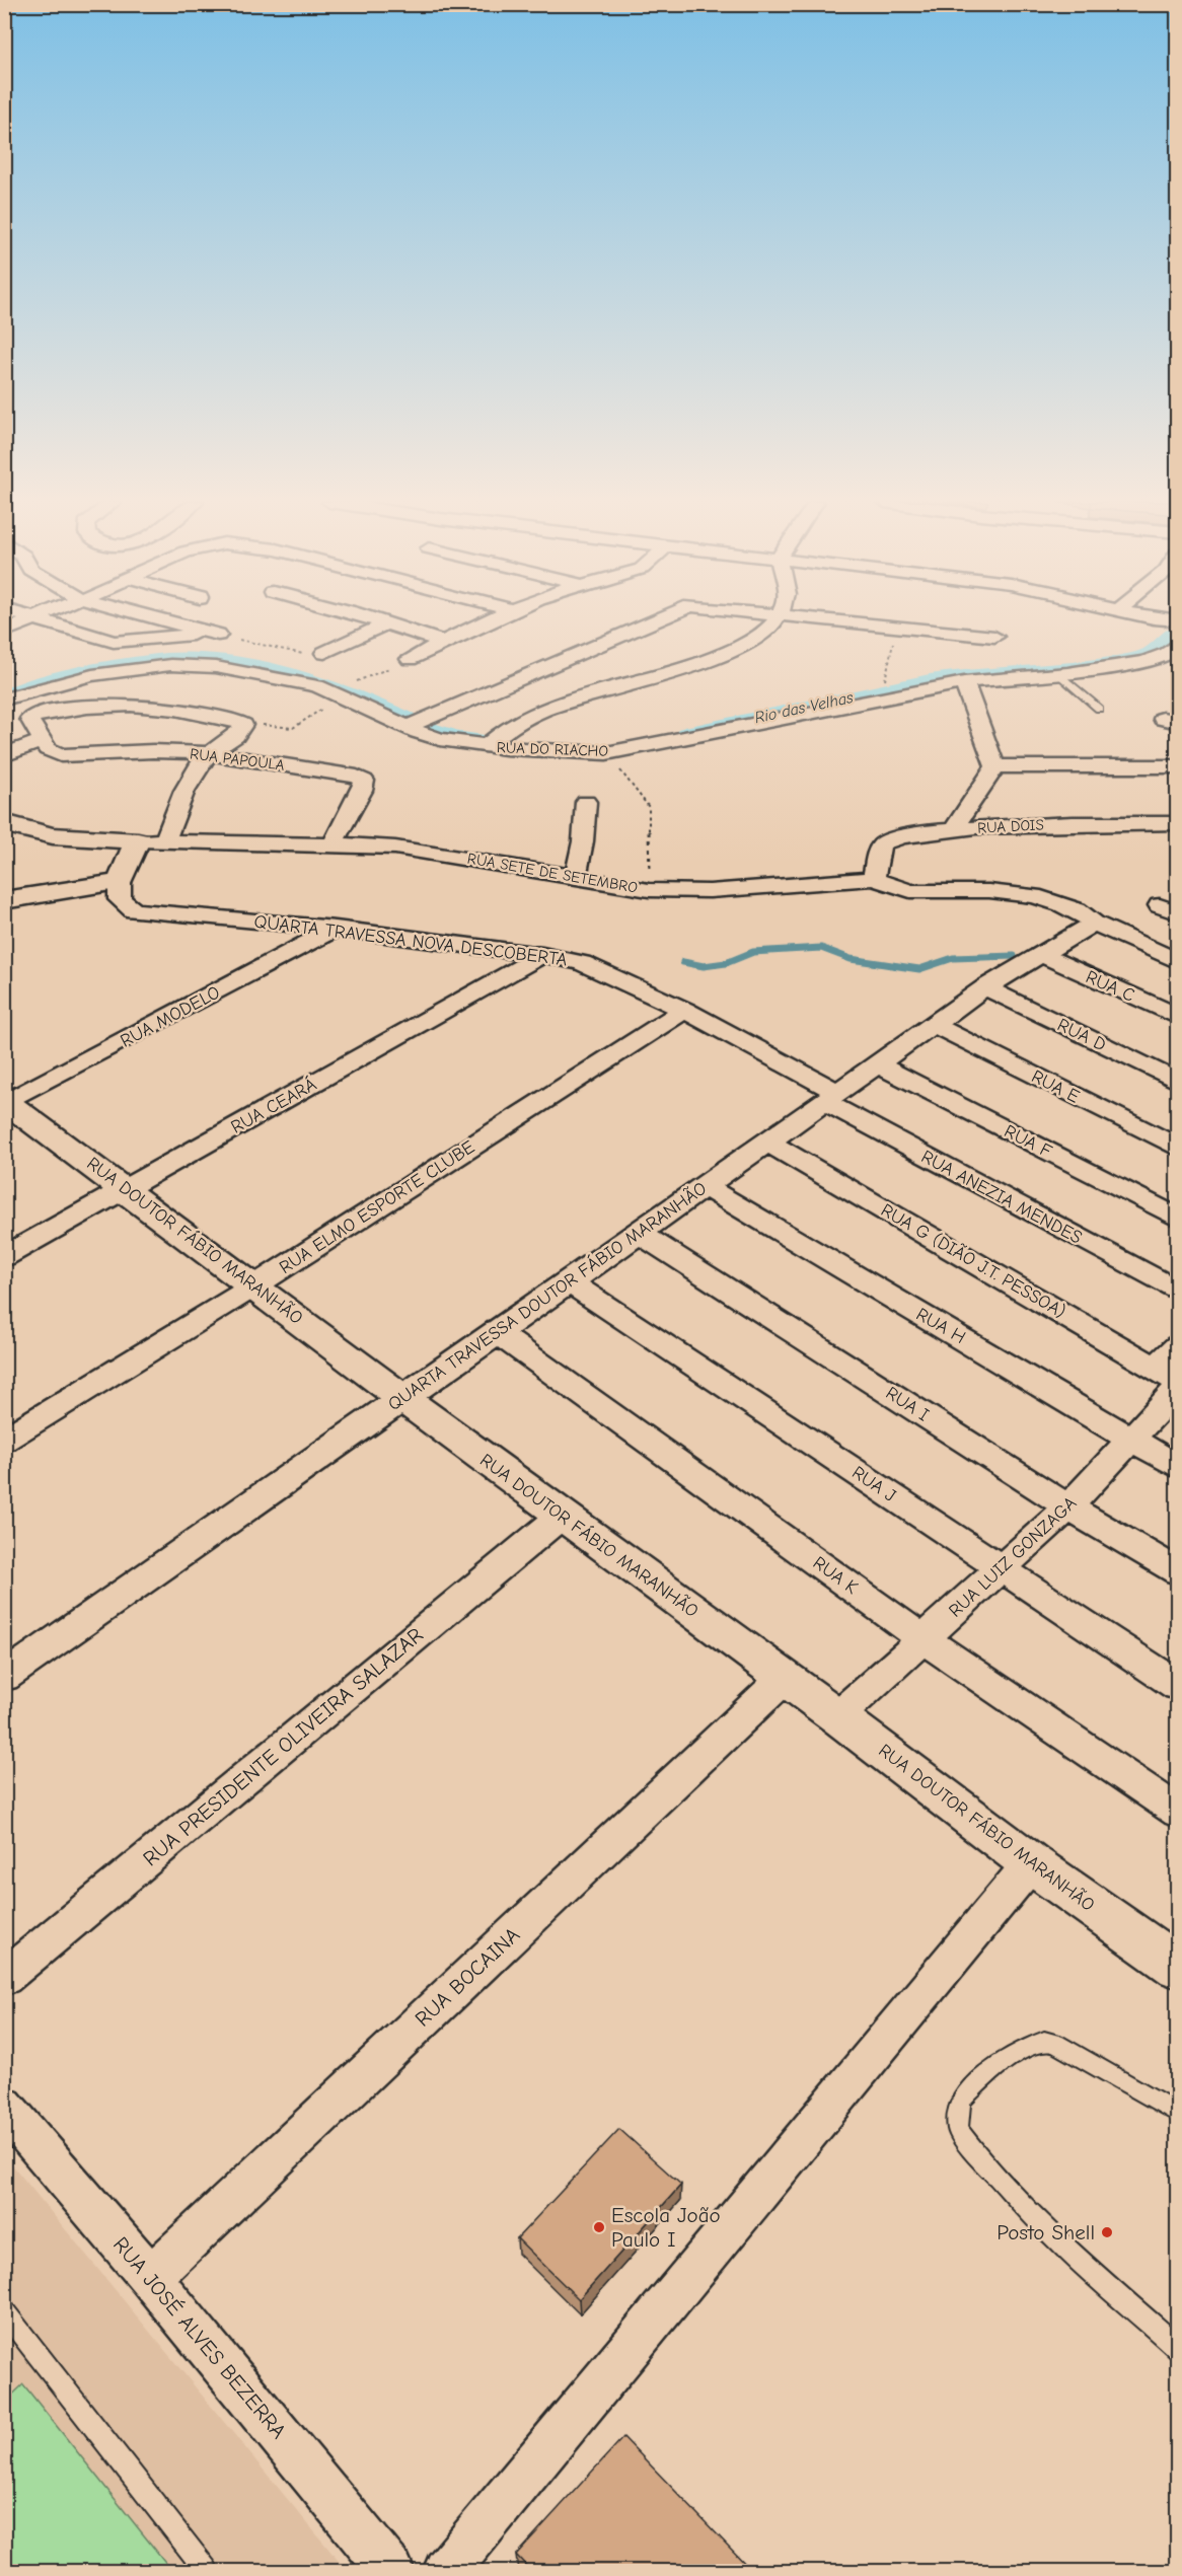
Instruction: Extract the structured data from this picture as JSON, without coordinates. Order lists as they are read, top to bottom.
{
  "streets": {
    "street": [
      "RUA DO RIACHO",
      "RUA PAPOULA",
      "RUA DOIS",
      "RUA SETE DE SETEMBRO",
      "QUARTA TRAVESSA NOVA DESCOBERTA",
      "RUA C",
      "RUA MODELO",
      "RUA D",
      "RUA E",
      "RUA CEARÁ",
      "RUA F",
      "RUA ANEZIA MENDES",
      "RUA ELMO ESPORTE CLUBE",
      "RUA DOUTOR FÁBIO MARANHÃO",
      "RUA G (DIÃO J.T. PESSOA)",
      "QUARTA TRAVESSA DOUTOR FÁBIO MARANHÃO",
      "RUA H",
      "RUA I",
      "RUA J",
      "RUA LUIZ GONZAGA",
      "RUA K",
      "RUA PRESIDENTE OLIVEIRA SALAZAR",
      "RUA BOCAINA",
      "RUA JOSÉ ALVES BEZERRA"
    ]
  },
  "crossings": [
    ["RUA PAPOULA", "RUA SETE DE SETEMBRO"],
    ["RUA DOIS", "RUA SETE DE SETEMBRO"],
    ["RUA SETE DE SETEMBRO", "QUARTA TRAVESSA DOUTOR FÁBIO MARANHÃO"],
    ["QUARTA TRAVESSA NOVA DESCOBERTA", "RUA MODELO"],
    ["QUARTA TRAVESSA NOVA DESCOBERTA", "RUA CEARÁ"],
    ["QUARTA TRAVESSA NOVA DESCOBERTA", "RUA ANEZIA MENDES"],
    ["QUARTA TRAVESSA NOVA DESCOBERTA", "RUA ELMO ESPORTE CLUBE"],
    ["QUARTA TRAVESSA NOVA DESCOBERTA", "QUARTA TRAVESSA DOUTOR FÁBIO MARANHÃO"],
    ["RUA C", "QUARTA TRAVESSA DOUTOR FÁBIO MARANHÃO"],
    ["RUA MODELO", "RUA DOUTOR FÁBIO MARANHÃO"],
    ["RUA D", "QUARTA TRAVESSA DOUTOR FÁBIO MARANHÃO"],
    ["RUA E", "QUARTA TRAVESSA DOUTOR FÁBIO MARANHÃO"],
    ["RUA CEARÁ", "RUA DOUTOR FÁBIO MARANHÃO"],
    ["RUA F", "QUARTA TRAVESSA DOUTOR FÁBIO MARANHÃO"],
    ["RUA ANEZIA MENDES", "QUARTA TRAVESSA DOUTOR FÁBIO MARANHÃO"],
    ["RUA ELMO ESPORTE CLUBE", "RUA DOUTOR FÁBIO MARANHÃO"],
    ["RUA DOUTOR FÁBIO MARANHÃO", "QUARTA TRAVESSA DOUTOR FÁBIO MARANHÃO"],
    ["RUA DOUTOR FÁBIO MARANHÃO", "RUA LUIZ GONZAGA"],
    ["RUA DOUTOR FÁBIO MARANHÃO", "RUA PRESIDENTE OLIVEIRA SALAZAR"],
    ["RUA DOUTOR FÁBIO MARANHÃO", "RUA BOCAINA"],
    ["RUA G (DIÃO J.T. PESSOA)", "QUARTA TRAVESSA DOUTOR FÁBIO MARANHÃO"],
    ["RUA G (DIÃO J.T. PESSOA)", "RUA LUIZ GONZAGA"],
    ["QUARTA TRAVESSA DOUTOR FÁBIO MARANHÃO", "RUA H"],
    ["QUARTA TRAVESSA DOUTOR FÁBIO MARANHÃO", "RUA I"],
    ["QUARTA TRAVESSA DOUTOR FÁBIO MARANHÃO", "RUA J"],
    ["QUARTA TRAVESSA DOUTOR FÁBIO MARANHÃO", "RUA K"],
    ["RUA H", "RUA LUIZ GONZAGA"],
    ["RUA I", "RUA LUIZ GONZAGA"],
    ["RUA J", "RUA LUIZ GONZAGA"],
    ["RUA LUIZ GONZAGA", "RUA K"],
    ["RUA BOCAINA", "RUA JOSÉ ALVES BEZERRA"]
  ],
  "water": ["Rio das Velhas"],
  "places": ["Escola João Paulo I", "Posto Shell"]
}
